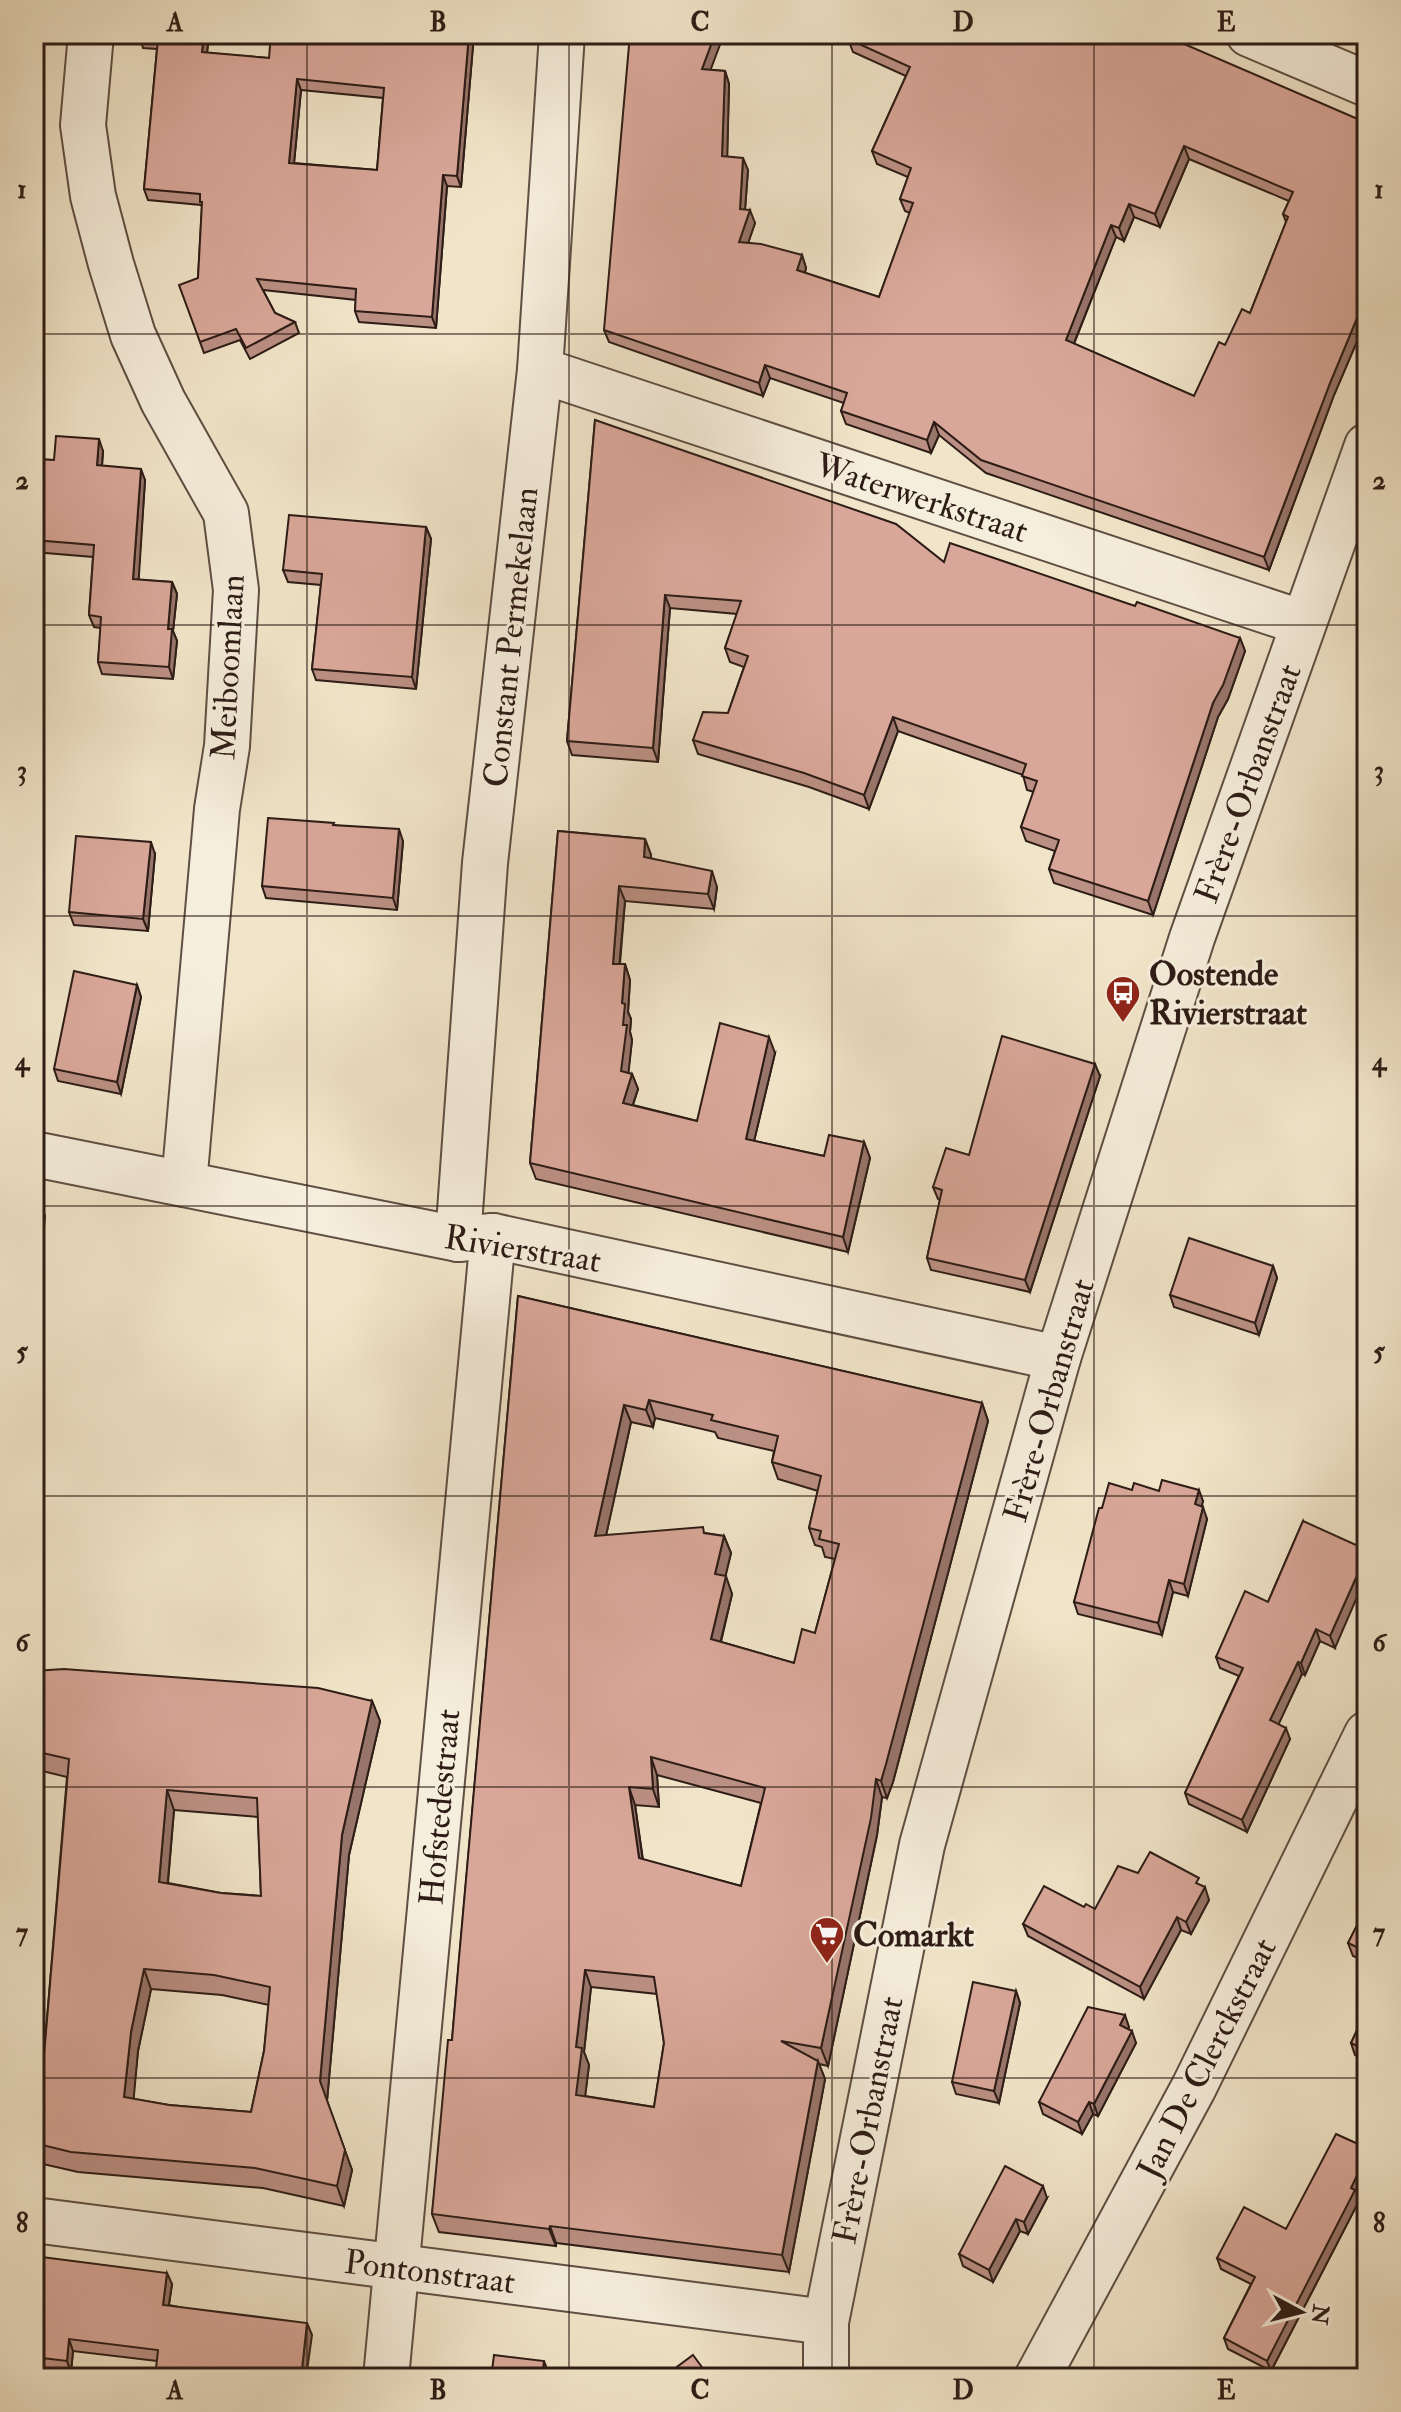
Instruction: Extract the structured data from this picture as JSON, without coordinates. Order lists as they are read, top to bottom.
{
  "streets": {
    "street": [
      "Waterwerkstraat",
      "Constant Permekelaan",
      "Meiboomlaan",
      "Frère-Orbanstraat",
      "Rivierstraat",
      "Hofstedestraat",
      "Jan De Clerckstraat",
      "Pontonstraat"
    ]
  },
  "crossings": [
    ["Waterwerkstraat", "Constant Permekelaan"],
    ["Waterwerkstraat", "Frère-Orbanstraat"],
    ["Constant Permekelaan", "Rivierstraat"],
    ["Constant Permekelaan", "Hofstedestraat"],
    ["Meiboomlaan", "Rivierstraat"],
    ["Frère-Orbanstraat", "Rivierstraat"],
    ["Frère-Orbanstraat", "Pontonstraat"],
    ["Rivierstraat", "Hofstedestraat"],
    ["Hofstedestraat", "Pontonstraat"]
  ],
  "places": {
    "bus stop": ["Oostende Rivierstraat"],
    "supermarket": ["Comarkt"]
  },
  "north": "right",
  "grid": {
    "columns": [
      "A",
      "B",
      "C",
      "D",
      "E"
    ],
    "rows": [
      "1",
      "2",
      "3",
      "4",
      "5",
      "6",
      "7",
      "8"
    ]
  }
}
